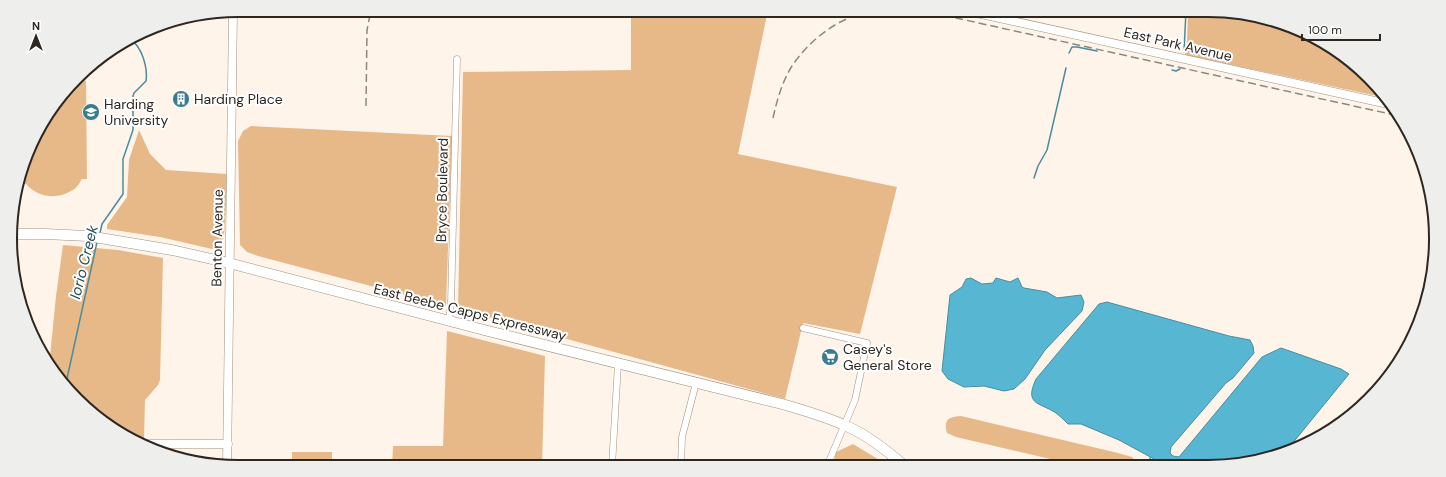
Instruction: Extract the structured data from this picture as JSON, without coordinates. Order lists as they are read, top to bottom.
{
  "streets": {
    "main road": ["East Beebe Capps Expressway"],
    "street": ["East Park Avenue", "Bryce Boulevard", "Benton Avenue"]
  },
  "crossings": [
    ["Bryce Boulevard", "East Beebe Capps Expressway"],
    ["Benton Avenue", "East Beebe Capps Expressway"]
  ],
  "water": ["Iorio Creek"],
  "places": {
    "building": ["Harding Place"],
    "school or university": ["Harding University"],
    "supermarket": ["Casey's General Store"]
  },
  "scale_bar": "100 m",
  "north": "top"
}
